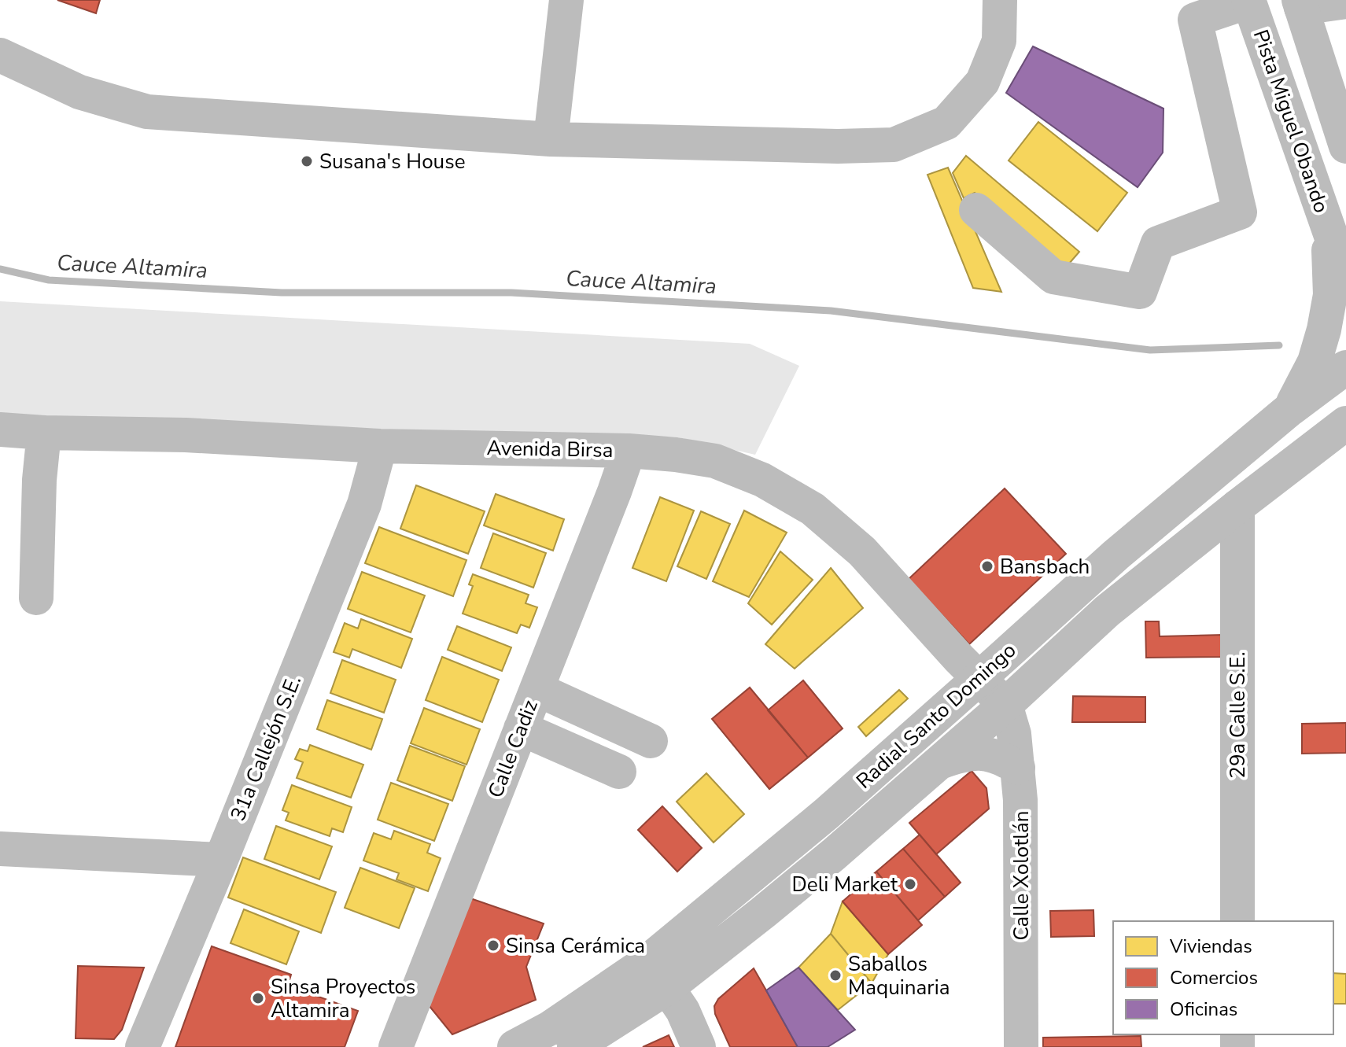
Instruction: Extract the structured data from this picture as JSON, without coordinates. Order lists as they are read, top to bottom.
{
  "streets": {
    "street": [
      "Pista Miguel Obando",
      "Avenida Birsa",
      "29a Calle S.E.",
      "Radial Santo Domingo",
      "31a Callejón S.E.",
      "Calle Cadiz",
      "Calle Xolotlán"
    ]
  },
  "crossings": [
    ["Avenida Birsa", "Radial Santo Domingo"],
    ["Avenida Birsa", "31a Callejón S.E."],
    ["Avenida Birsa", "Calle Cadiz"],
    ["Avenida Birsa", "Calle Xolotlán"],
    ["29a Calle S.E.", "Radial Santo Domingo"],
    ["Radial Santo Domingo", "Calle Xolotlán"]
  ],
  "water": ["Cauce Altamira"],
  "places": [
    "Susana's House",
    "Bansbach",
    "Deli Market",
    "Sinsa Cerámica",
    "Saballos Maquinaria",
    "Sinsa Proyectos Altamira"
  ],
  "legend": ["Viviendas", "Comercios", "Oficinas"]
}
